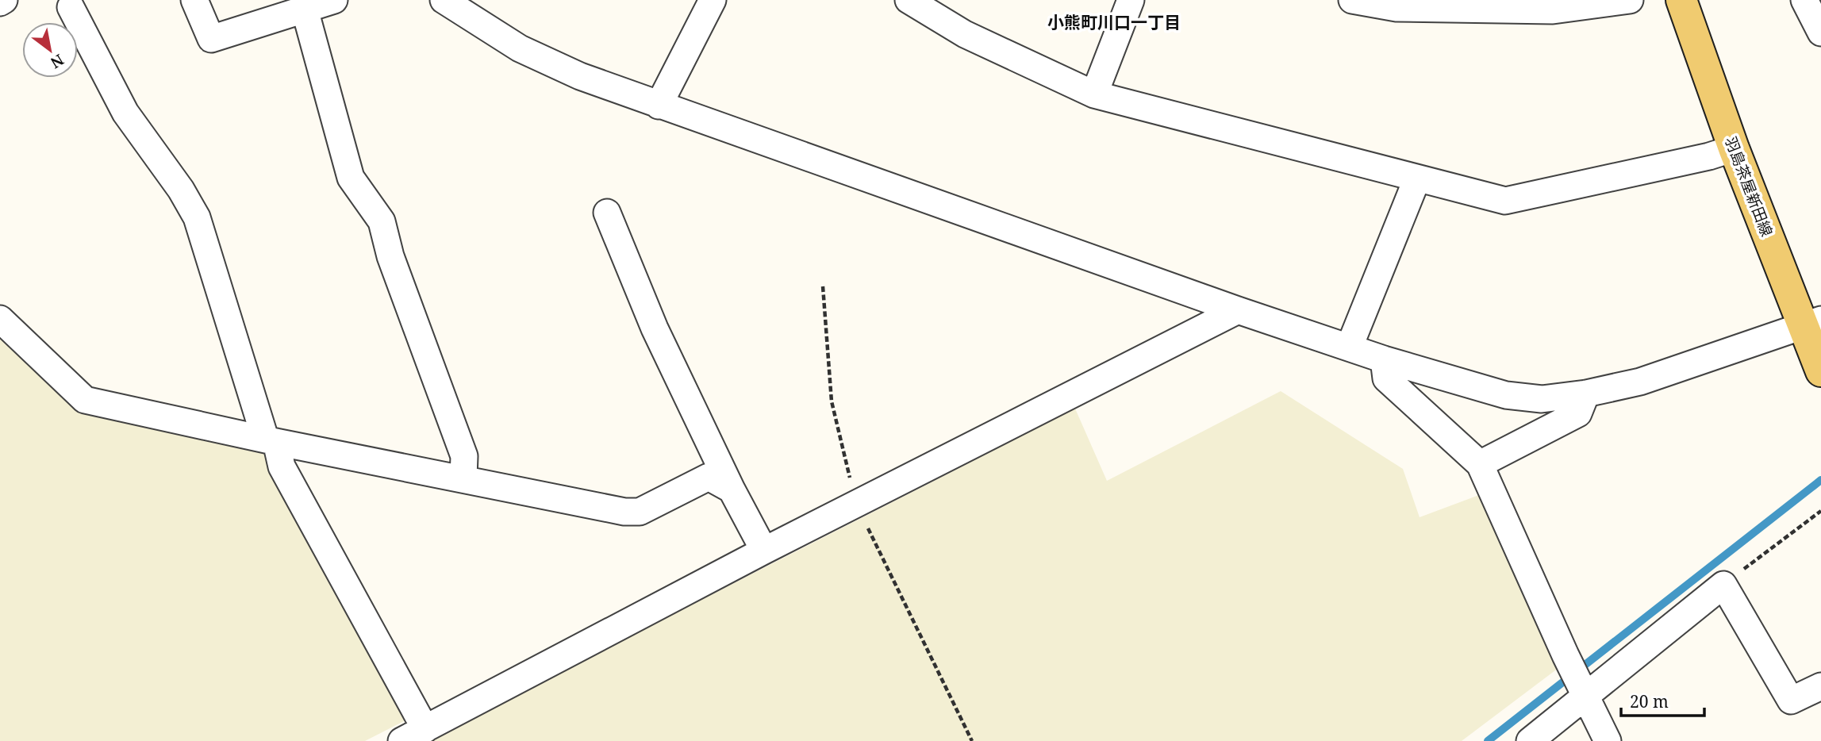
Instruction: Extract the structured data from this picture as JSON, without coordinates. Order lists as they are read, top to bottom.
{
  "streets": {
    "main road": ["羽島茶屋新田線"]
  },
  "districts": ["小熊町川口一丁目"],
  "scale_bar": "20 m",
  "north": "bottom right"
}
